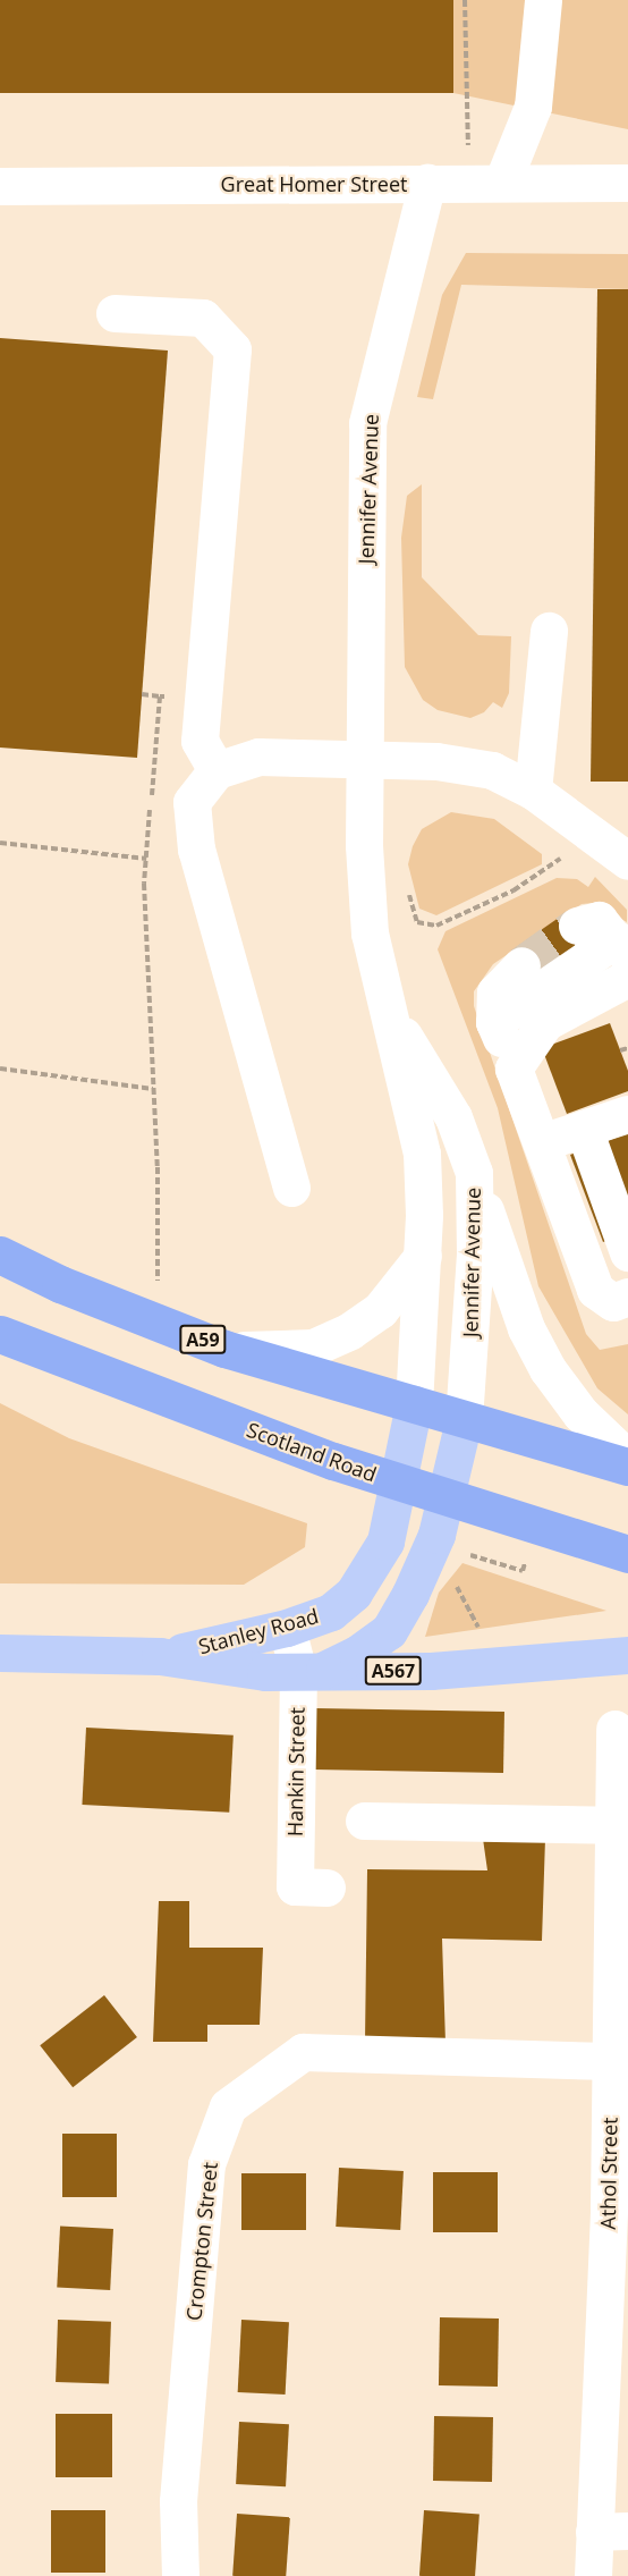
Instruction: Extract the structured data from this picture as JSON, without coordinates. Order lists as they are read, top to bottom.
{
  "streets": {
    "highway": ["A59", "Scotland Road"],
    "main road": ["Stanley Road", "A567"],
    "street": [
      "Great Homer Street",
      "Jennifer Avenue",
      "Hankin Street",
      "Athol Street",
      "Crompton Street"
    ]
  },
  "crossings": [
    ["Great Homer Street", "Jennifer Avenue"],
    ["Jennifer Avenue", "A59"],
    ["Jennifer Avenue", "Stanley Road"],
    ["A59", "Stanley Road"],
    ["Scotland Road", "Stanley Road"],
    ["Stanley Road", "Hankin Street"],
    ["Athol Street", "Crompton Street"]
  ]
}
